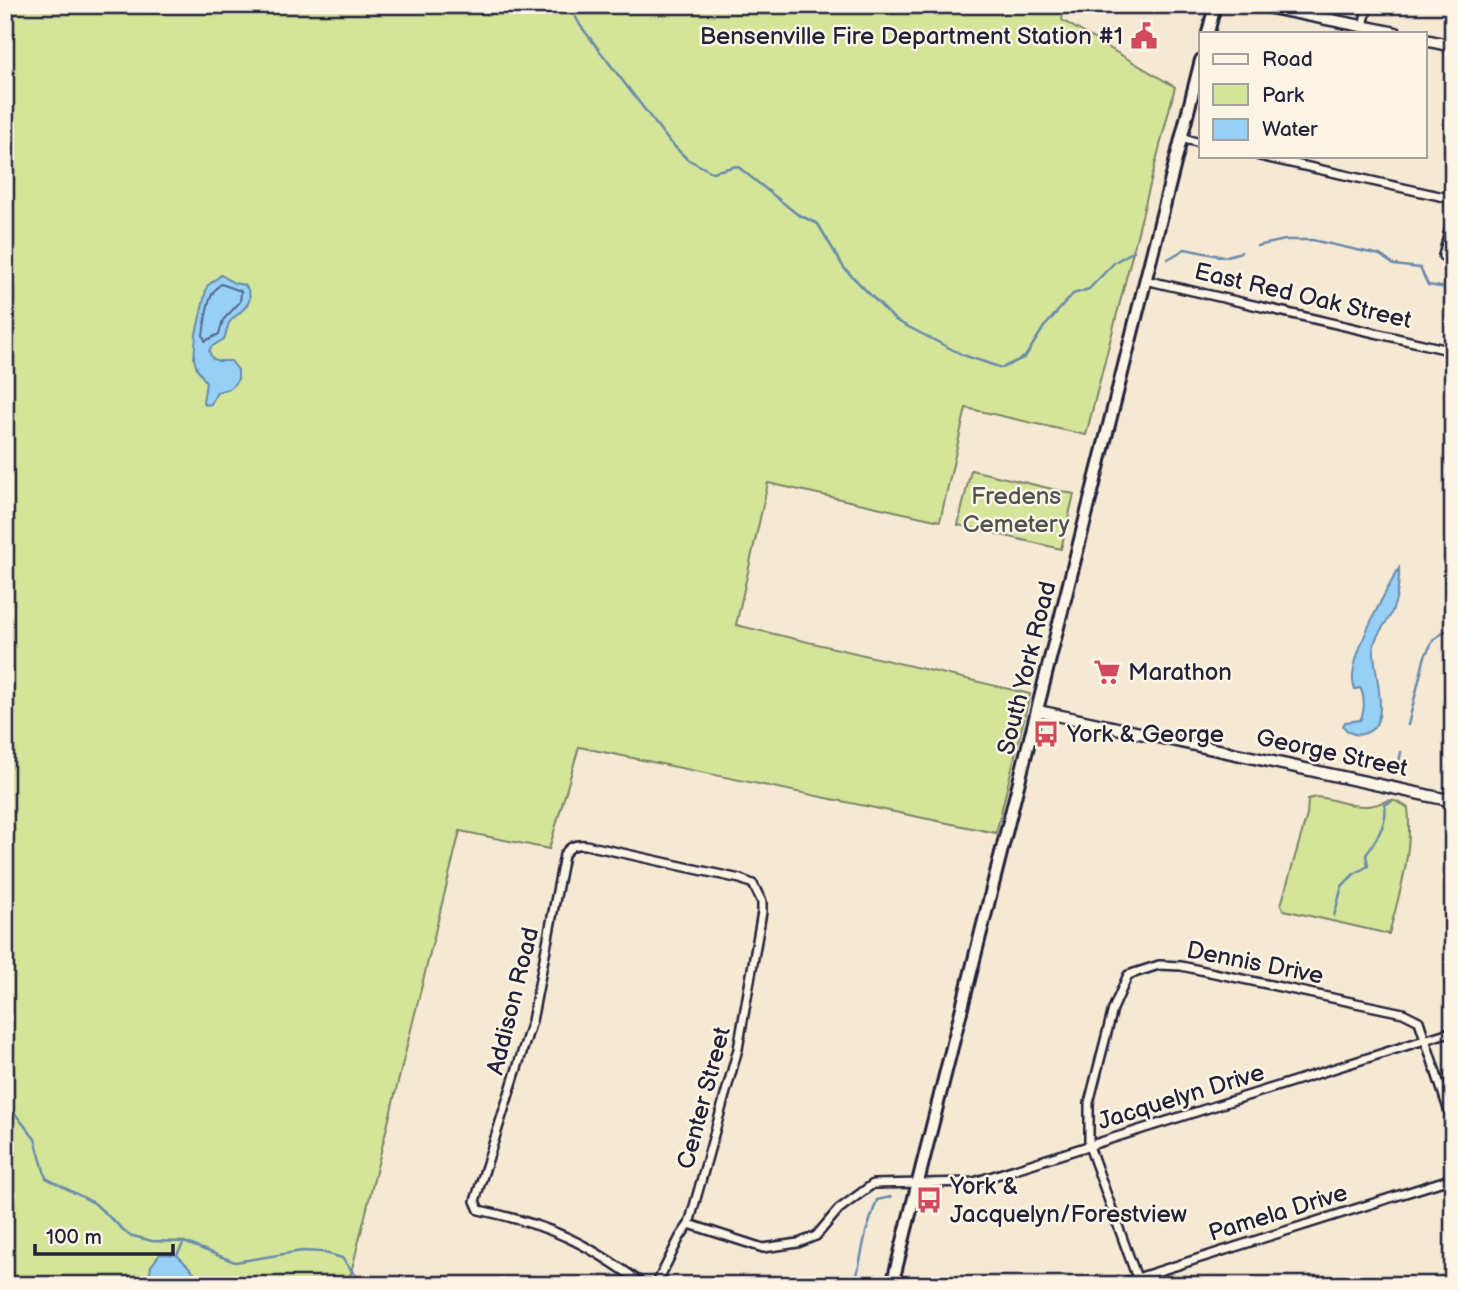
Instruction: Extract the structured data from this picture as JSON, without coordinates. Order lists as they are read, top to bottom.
{
  "streets": {
    "main road": ["South York Road"],
    "street": [
      "East Red Oak Street",
      "George Street",
      "Dennis Drive",
      "Addison Road",
      "Jacquelyn Drive",
      "Center Street",
      "Pamela Drive"
    ]
  },
  "crossings": [
    ["East Red Oak Street", "South York Road"],
    ["South York Road", "George Street"],
    ["South York Road", "Jacquelyn Drive"],
    ["Dennis Drive", "Jacquelyn Drive"],
    ["Dennis Drive", "Pamela Drive"],
    ["Addison Road", "Center Street"],
    ["Jacquelyn Drive", "Center Street"]
  ],
  "parks": ["Fredens Cemetery"],
  "places": {
    "public building": ["Bensenville Fire Department Station #1"],
    "supermarket": ["Marathon"],
    "bus stop": ["York & George", "York & Jacquelyn/Forestview"]
  },
  "legend": ["Road", "Park", "Water"],
  "scale_bar": "100 m"
}
